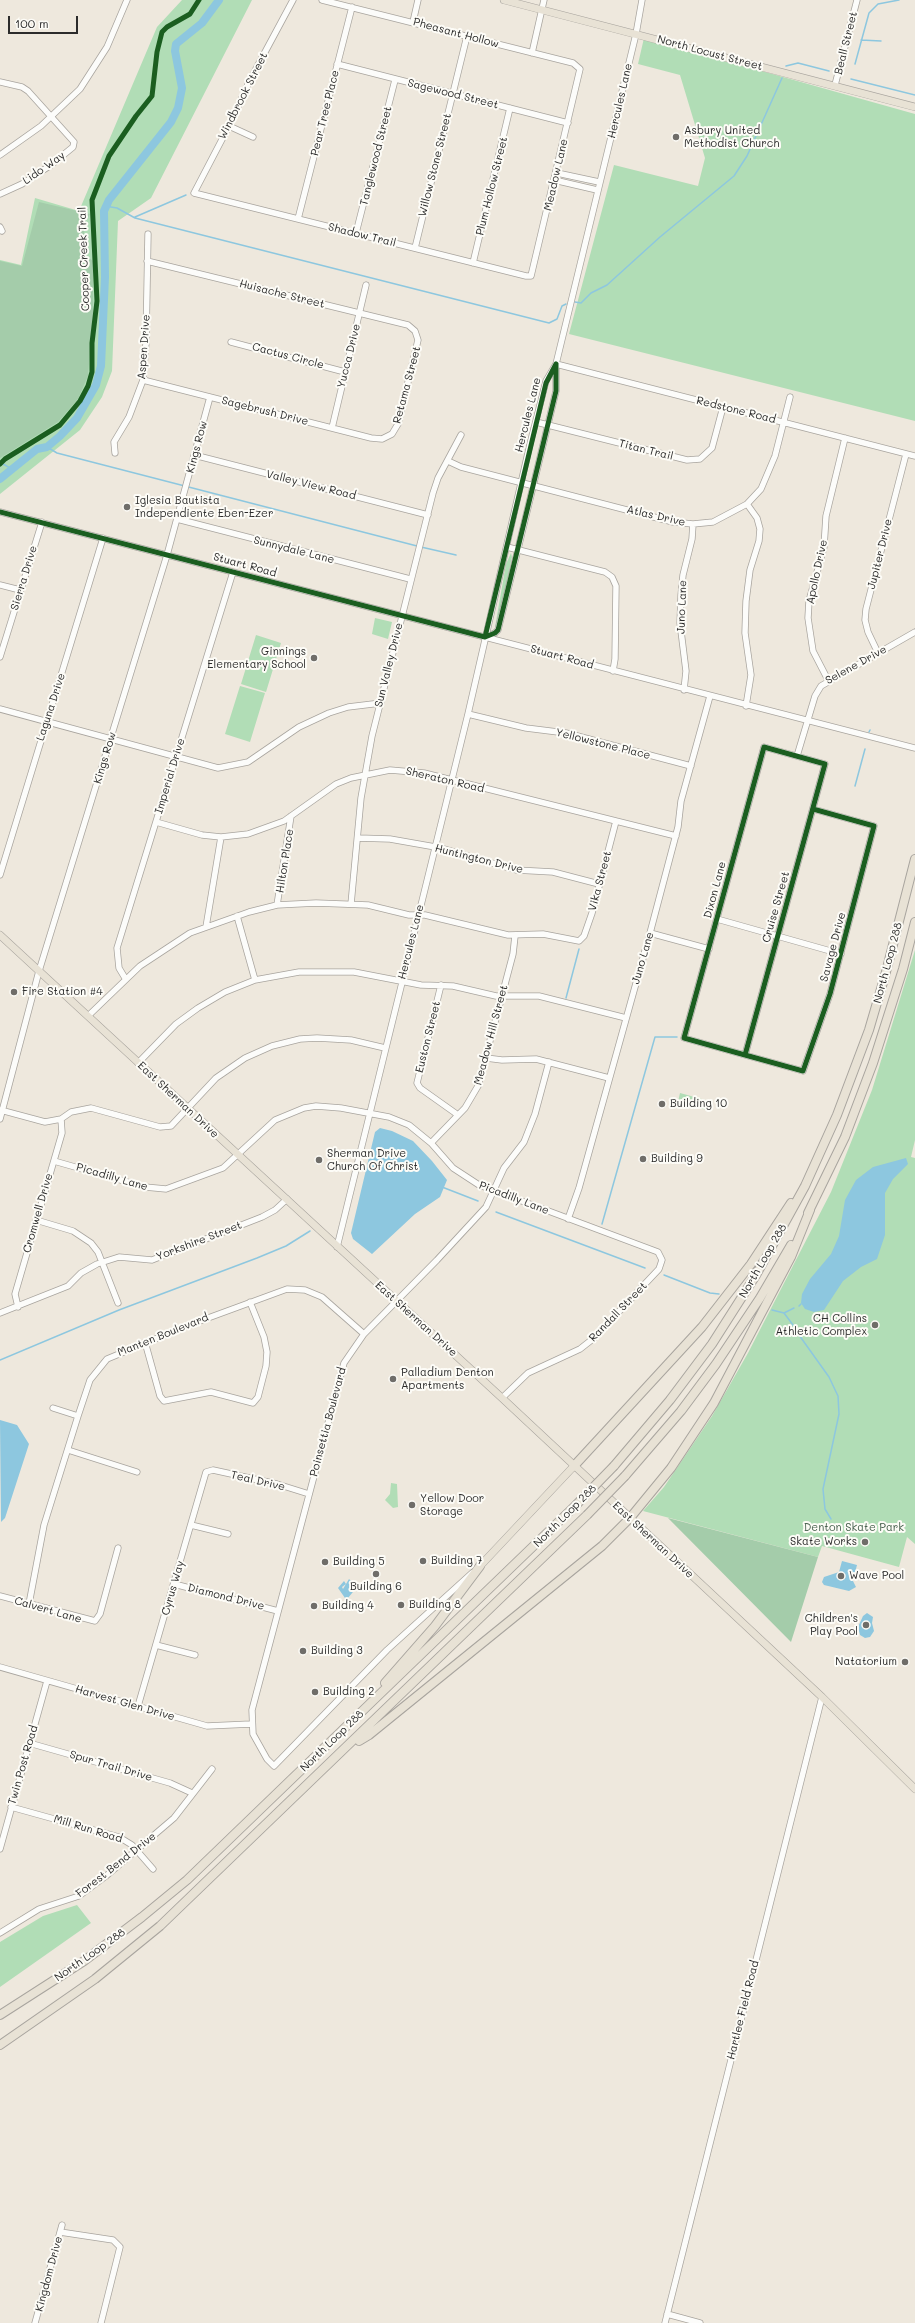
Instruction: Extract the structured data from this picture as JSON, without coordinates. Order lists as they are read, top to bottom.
{
  "streets": {
    "highway": ["North Loop 288"],
    "main road": ["North Locust Street", "East Sherman Drive"],
    "street": [
      "Pheasant Hollow",
      "Beall Street",
      "Sagewood Street",
      "Windbrook Street",
      "Hercules Lane",
      "Pear Tree Place",
      "Tanglewood Street",
      "Willow Stone Street",
      "Lido Way",
      "Meadow Lane",
      "Plum Hollow Street",
      "Shadow Trail",
      "Huisache Street",
      "Aspen Drive",
      "Cactus Circle",
      "Yucca Drive",
      "Retama Street",
      "Redstone Road",
      "Sagebrush Drive",
      "Kings Row",
      "Titan Trail",
      "Valley View Road",
      "Atlas Drive",
      "Sunnydale Lane",
      "Jupiter Drive",
      "Stuart Road",
      "Apollo Drive",
      "Sierra Drive",
      "Juno Lane",
      "Sun Valley Drive",
      "Selene Drive",
      "Laguna Drive",
      "Yellowstone Place",
      "Imperial Drive",
      "Sheraton Road",
      "Huntington Drive",
      "Hilton Place",
      "Vika Street",
      "Dixon Lane",
      "Cruise Street",
      "Savage Drive",
      "Meadow Hill Street",
      "Euston Street",
      "Picadilly Lane",
      "Cromwell Drive",
      "Yorkshire Street",
      "Randall Street",
      "Manten Boulevard",
      "Poinsettia Boulevard",
      "Teal Drive",
      "Cyrus Way",
      "Diamond Drive",
      "Calvert Lane",
      "Harvest Glen Drive",
      "Twin Post Road",
      "Spur Trail Drive",
      "Mill Run Road",
      "Forest Bend Drive",
      "Hartlee Field Road",
      "Kingdom Drive"
    ],
    "cycle path": ["Cooper Creek Trail"]
  },
  "crossings": [
    ["Pheasant Hollow", "Pear Tree Place"],
    ["Pheasant Hollow", "Willow Stone Street"],
    ["Pheasant Hollow", "Meadow Lane"],
    ["Beall Street", "North Locust Street"],
    ["North Locust Street", "Hercules Lane"],
    ["Sagewood Street", "Pear Tree Place"],
    ["Sagewood Street", "Tanglewood Street"],
    ["Sagewood Street", "Willow Stone Street"],
    ["Sagewood Street", "Meadow Lane"],
    ["Sagewood Street", "Plum Hollow Street"],
    ["Windbrook Street", "Shadow Trail"],
    ["Hercules Lane", "Redstone Road"],
    ["Hercules Lane", "Titan Trail"],
    ["Hercules Lane", "Atlas Drive"],
    ["Hercules Lane", "Stuart Road"],
    ["Hercules Lane", "Yellowstone Place"],
    ["Hercules Lane", "Sheraton Road"],
    ["Hercules Lane", "Huntington Drive"],
    ["Hercules Lane", "East Sherman Drive"],
    ["Hercules Lane", "Picadilly Lane"],
    ["Pear Tree Place", "Shadow Trail"],
    ["Tanglewood Street", "Shadow Trail"],
    ["Willow Stone Street", "Shadow Trail"],
    ["Meadow Lane", "Shadow Trail"],
    ["Plum Hollow Street", "Shadow Trail"],
    ["Huisache Street", "Aspen Drive"],
    ["Huisache Street", "Yucca Drive"],
    ["Huisache Street", "Retama Street"],
    ["Aspen Drive", "Sagebrush Drive"],
    ["Cactus Circle", "Yucca Drive"],
    ["Yucca Drive", "Sagebrush Drive"],
    ["Retama Street", "Sagebrush Drive"],
    ["Redstone Road", "Titan Trail"],
    ["Redstone Road", "Atlas Drive"],
    ["Redstone Road", "Jupiter Drive"],
    ["Redstone Road", "Apollo Drive"],
    ["Sagebrush Drive", "Kings Row"],
    ["Kings Row", "Valley View Road"],
    ["Kings Row", "Sunnydale Lane"],
    ["Kings Row", "Stuart Road"],
    ["Kings Row", "East Sherman Drive"],
    ["Valley View Road", "Sun Valley Drive"],
    ["Atlas Drive", "Juno Lane"],
    ["Atlas Drive", "Sun Valley Drive"],
    ["Sunnydale Lane", "Sun Valley Drive"],
    ["Jupiter Drive", "Selene Drive"],
    ["Stuart Road", "Sierra Drive"],
    ["Stuart Road", "Juno Lane"],
    ["Stuart Road", "Sun Valley Drive"],
    ["Stuart Road", "Selene Drive"],
    ["Stuart Road", "Laguna Drive"],
    ["Stuart Road", "Imperial Drive"],
    ["Apollo Drive", "Selene Drive"],
    ["Juno Lane", "Yellowstone Place"],
    ["Juno Lane", "Sheraton Road"],
    ["Juno Lane", "Picadilly Lane"],
    ["Sun Valley Drive", "Sheraton Road"],
    ["Sun Valley Drive", "Huntington Drive"],
    ["Selene Drive", "Dixon Lane"],
    ["Selene Drive", "Cruise Street"],
    ["Imperial Drive", "Sheraton Road"],
    ["Sheraton Road", "Hilton Place"],
    ["Sheraton Road", "Vika Street"],
    ["Huntington Drive", "Vika Street"],
    ["Vika Street", "Meadow Hill Street"],
    ["Dixon Lane", "Cruise Street"],
    ["Dixon Lane", "Savage Drive"],
    ["Cruise Street", "Savage Drive"],
    ["Meadow Hill Street", "Euston Street"],
    ["Meadow Hill Street", "Picadilly Lane"],
    ["East Sherman Drive", "Picadilly Lane"],
    ["East Sherman Drive", "Yorkshire Street"],
    ["East Sherman Drive", "Randall Street"],
    ["East Sherman Drive", "Poinsettia Boulevard"],
    ["East Sherman Drive", "Hartlee Field Road"],
    ["Picadilly Lane", "Cromwell Drive"],
    ["Picadilly Lane", "Randall Street"],
    ["Picadilly Lane", "Poinsettia Boulevard"],
    ["Cromwell Drive", "Yorkshire Street"],
    ["Manten Boulevard", "Poinsettia Boulevard"],
    ["Manten Boulevard", "Calvert Lane"],
    ["Poinsettia Boulevard", "Teal Drive"],
    ["Poinsettia Boulevard", "Diamond Drive"],
    ["Poinsettia Boulevard", "Harvest Glen Drive"],
    ["Teal Drive", "Cyrus Way"],
    ["Cyrus Way", "Diamond Drive"],
    ["Cyrus Way", "Harvest Glen Drive"],
    ["Harvest Glen Drive", "Twin Post Road"],
    ["Twin Post Road", "Spur Trail Drive"],
    ["Twin Post Road", "Mill Run Road"],
    ["Spur Trail Drive", "Forest Bend Drive"],
    ["Mill Run Road", "Forest Bend Drive"]
  ],
  "parks": ["Denton Skate Park"],
  "places": [
    "Asbury United Methodist Church",
    "Iglesia Bautista Independiente Eben-Ezer",
    "Ginnings Elementary School",
    "Fire Station #4",
    "Building 10",
    "Building 9",
    "Sherman Drive Church Of Christ",
    "CH Collins Athletic Complex",
    "Palladium Denton Apartments",
    "Yellow Door Storage",
    "Skate Works",
    "Building 7",
    "Building 5",
    "Building 6",
    "Wave Pool",
    "Building 8",
    "Building 4",
    "Children's Play Pool",
    "Building 3",
    "Natatorium",
    "Building 2"
  ],
  "scale_bar": "100 m"
}
